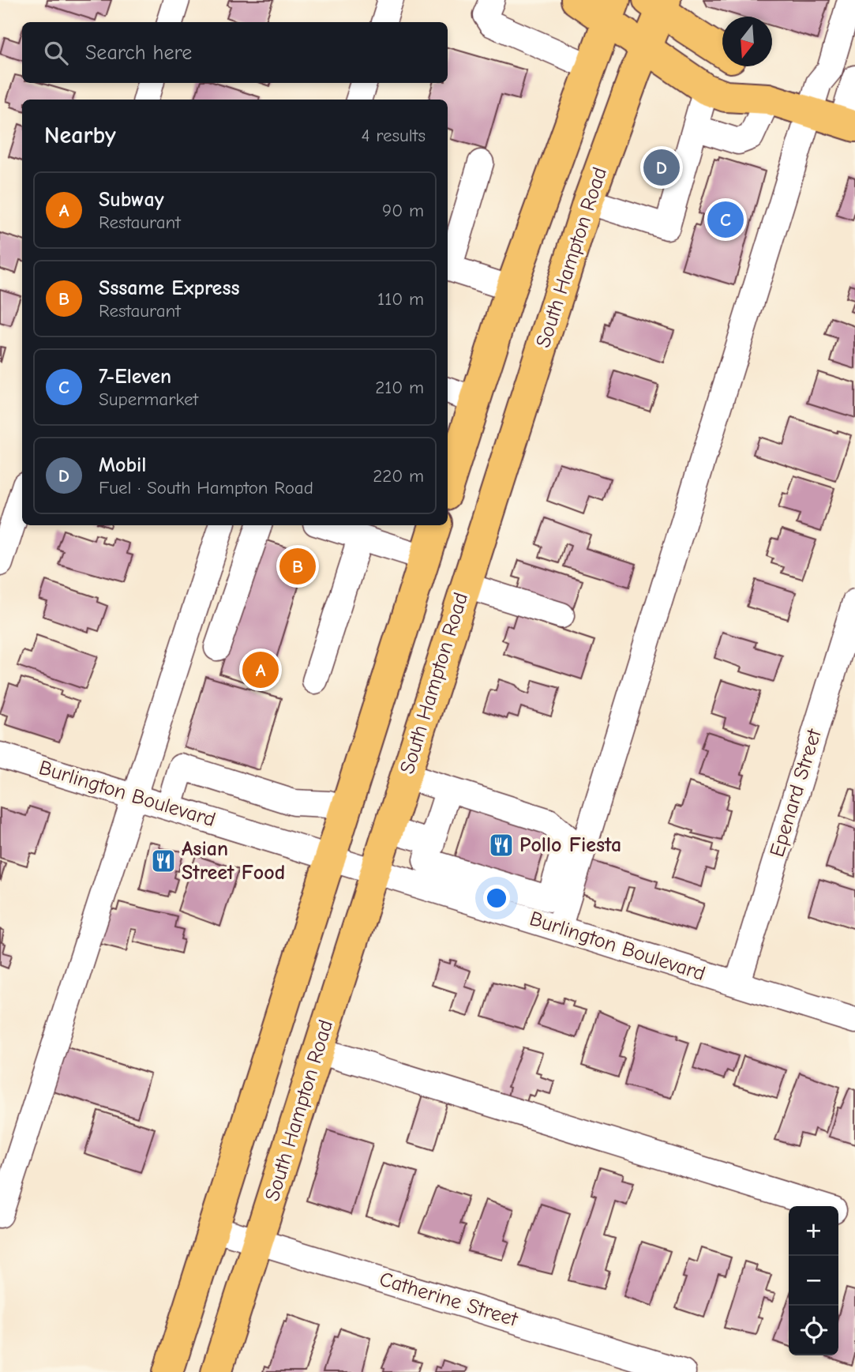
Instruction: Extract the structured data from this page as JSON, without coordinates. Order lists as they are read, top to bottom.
{
  "streets": {
    "main road": ["South Hampton Road"],
    "street": ["Epenard Street", "Burlington Boulevard", "Catherine Street"]
  },
  "crossings": [
    ["South Hampton Road", "Burlington Boulevard"],
    ["South Hampton Road", "Catherine Street"],
    ["Epenard Street", "Burlington Boulevard"]
  ],
  "places": {
    "restaurant": ["Pollo Fiesta", "Asian Street Food"]
  },
  "north": "bottom",
  "page": {
    "search": "Search here",
    "heading": ["Nearby", "4 results"],
    "pins": [
      "D",
      "C",
      "B",
      "A"
    ],
    "list": [
      {
        "mark": "A",
        "name": "Subway",
        "note": "Restaurant",
        "value": "90 m"
      },
      {
        "mark": "B",
        "name": "Sssame Express",
        "note": "Restaurant",
        "value": "110 m"
      },
      {
        "mark": "C",
        "name": "7-Eleven",
        "note": "Supermarket",
        "value": "210 m"
      },
      {
        "mark": "D",
        "name": "Mobil",
        "note": "Fuel · South Hampton Road",
        "value": "220 m"
      }
    ],
    "map_buttons": ["+", "−"]
  }
}
